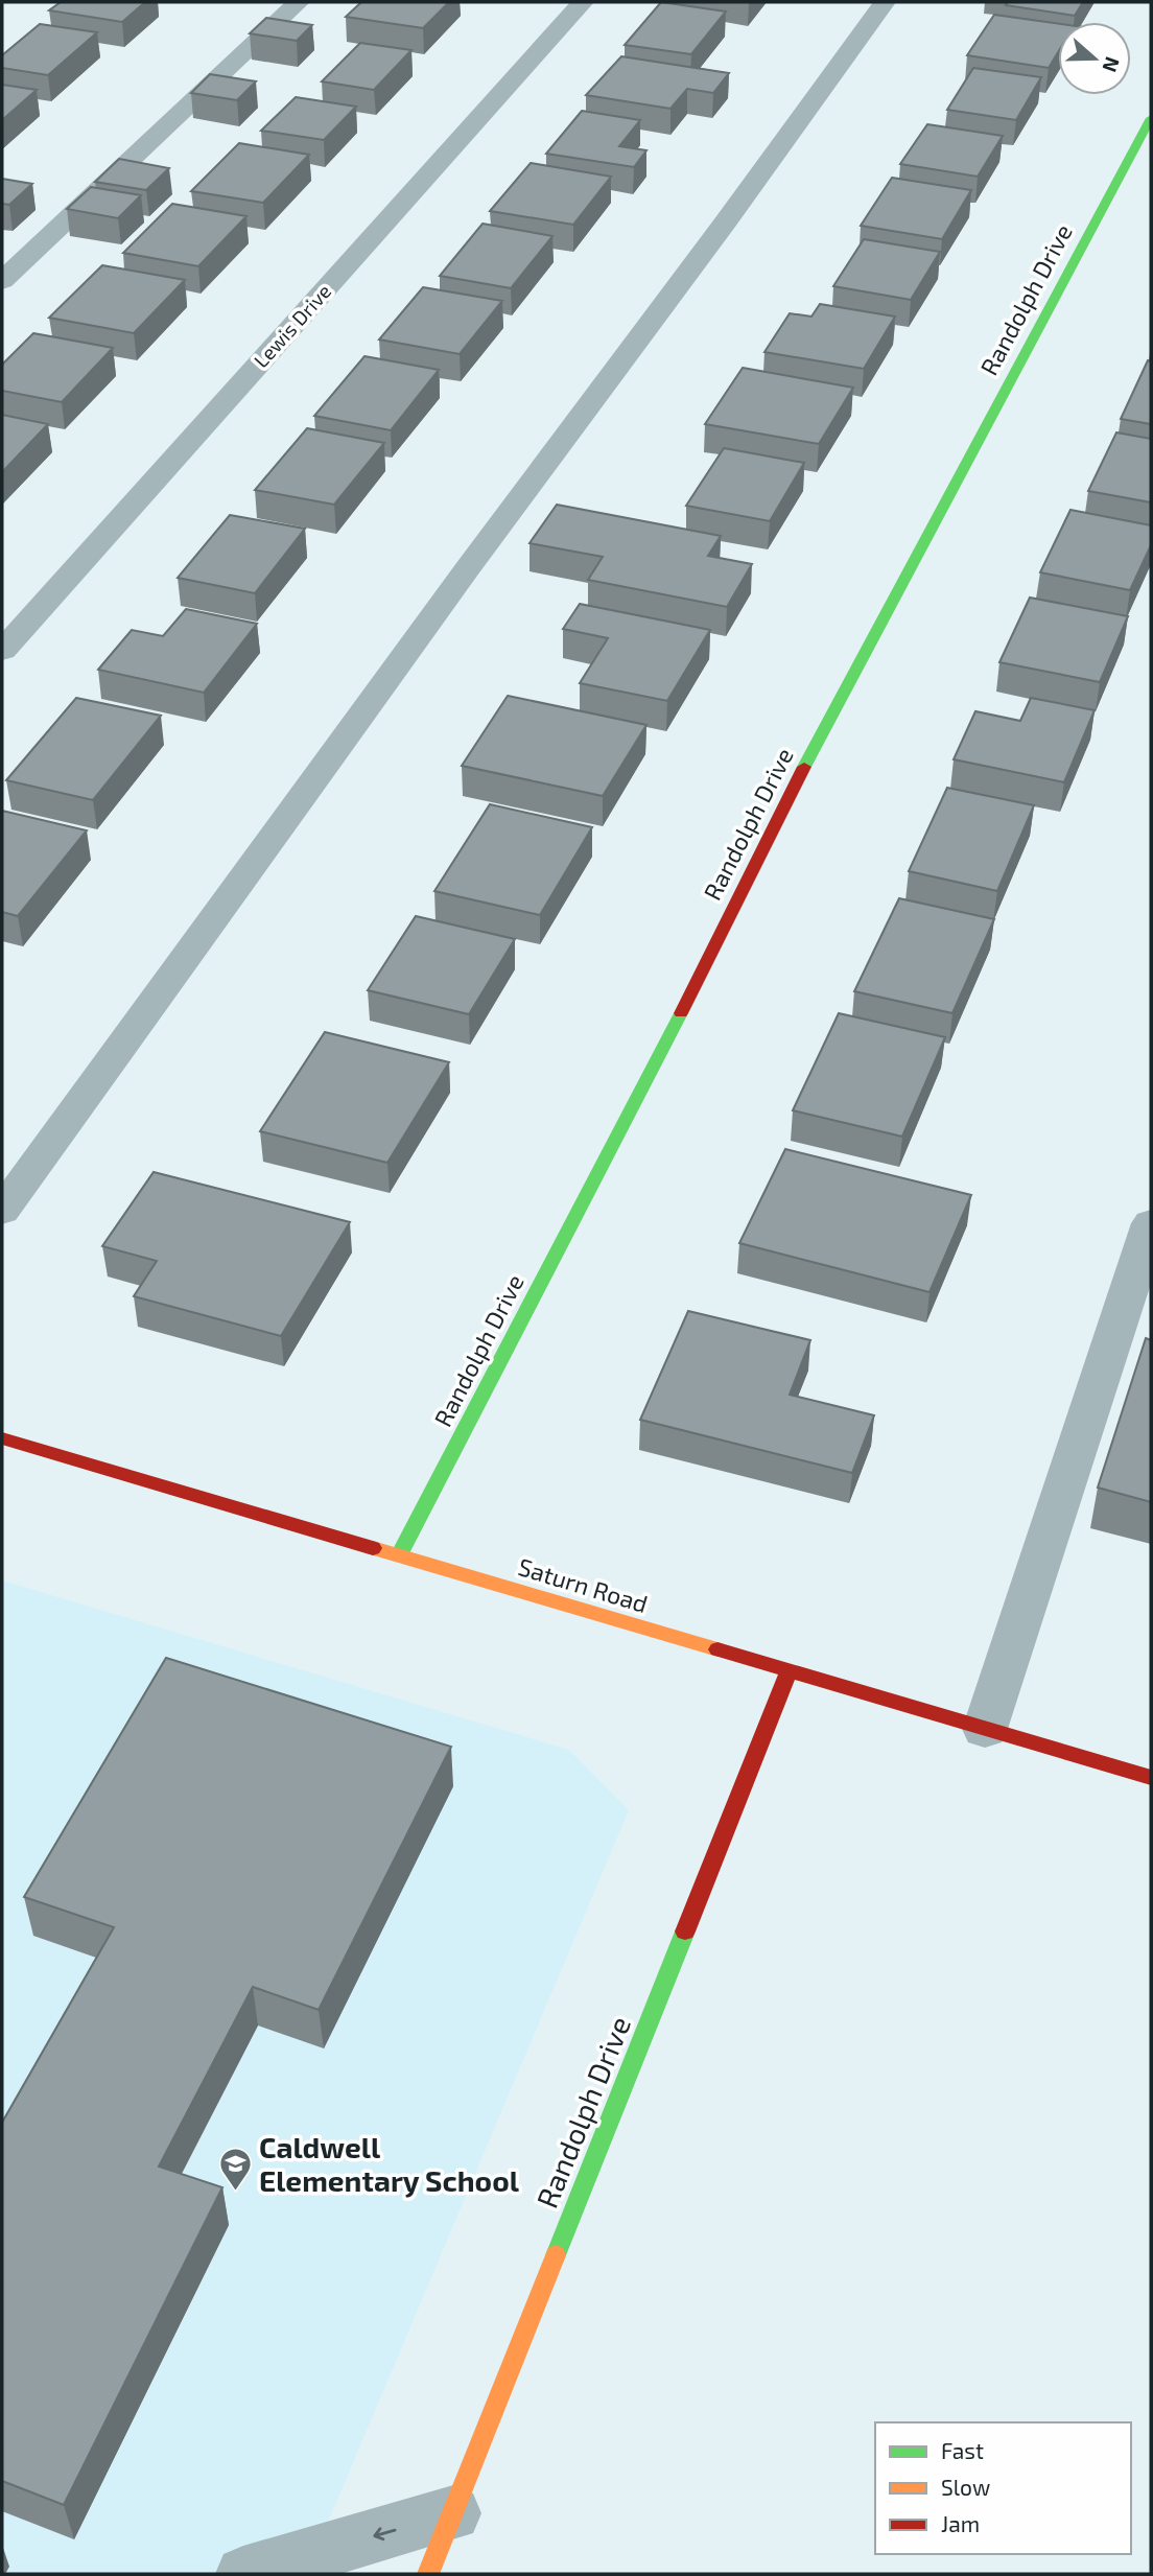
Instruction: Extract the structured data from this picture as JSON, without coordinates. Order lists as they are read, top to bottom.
{
  "streets": {
    "street": ["Randolph Drive", "Lewis Drive", "Saturn Road"]
  },
  "crossings": [
    ["Randolph Drive", "Saturn Road"]
  ],
  "places": {
    "school or university": ["Caldwell Elementary School"]
  },
  "legend": ["Fast", "Slow", "Jam"],
  "north": "right"
}
